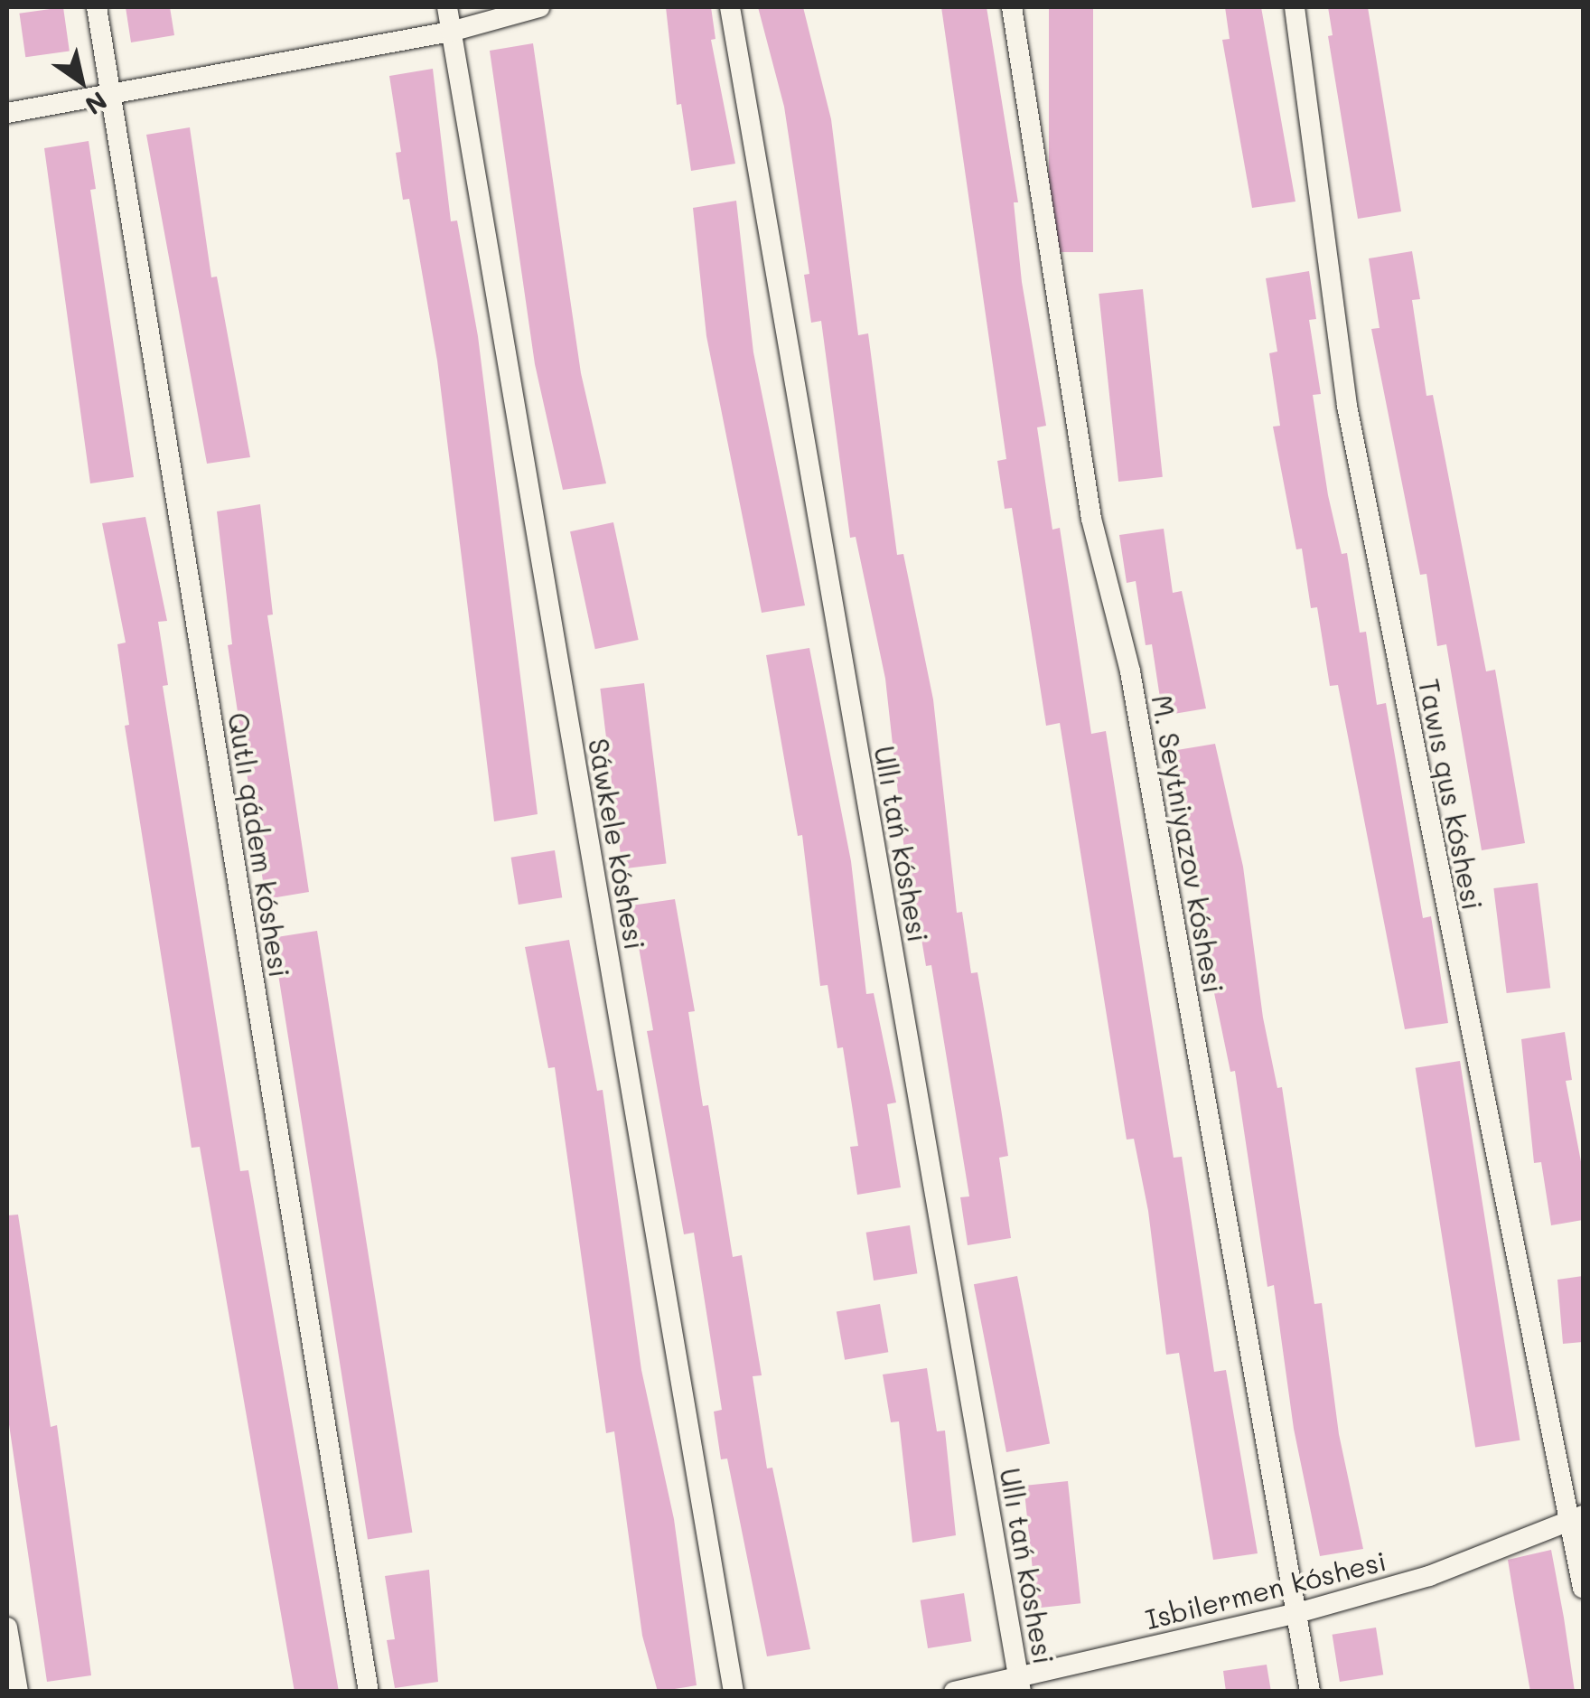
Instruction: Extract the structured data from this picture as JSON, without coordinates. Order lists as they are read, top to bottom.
{
  "streets": {
    "street": [
      "Tawıs qus kóshesi",
      "Sáwkele kóshesi",
      "Ullı tań kóshesi",
      "M. Seytniyazov kóshesi",
      "Qutlı qádem kóshesi",
      "Isbilermen kóshesi"
    ]
  },
  "crossings": [
    ["Tawıs qus kóshesi", "Isbilermen kóshesi"],
    ["Ullı tań kóshesi", "Isbilermen kóshesi"],
    ["M. Seytniyazov kóshesi", "Isbilermen kóshesi"]
  ],
  "north": "bottom right"
}
